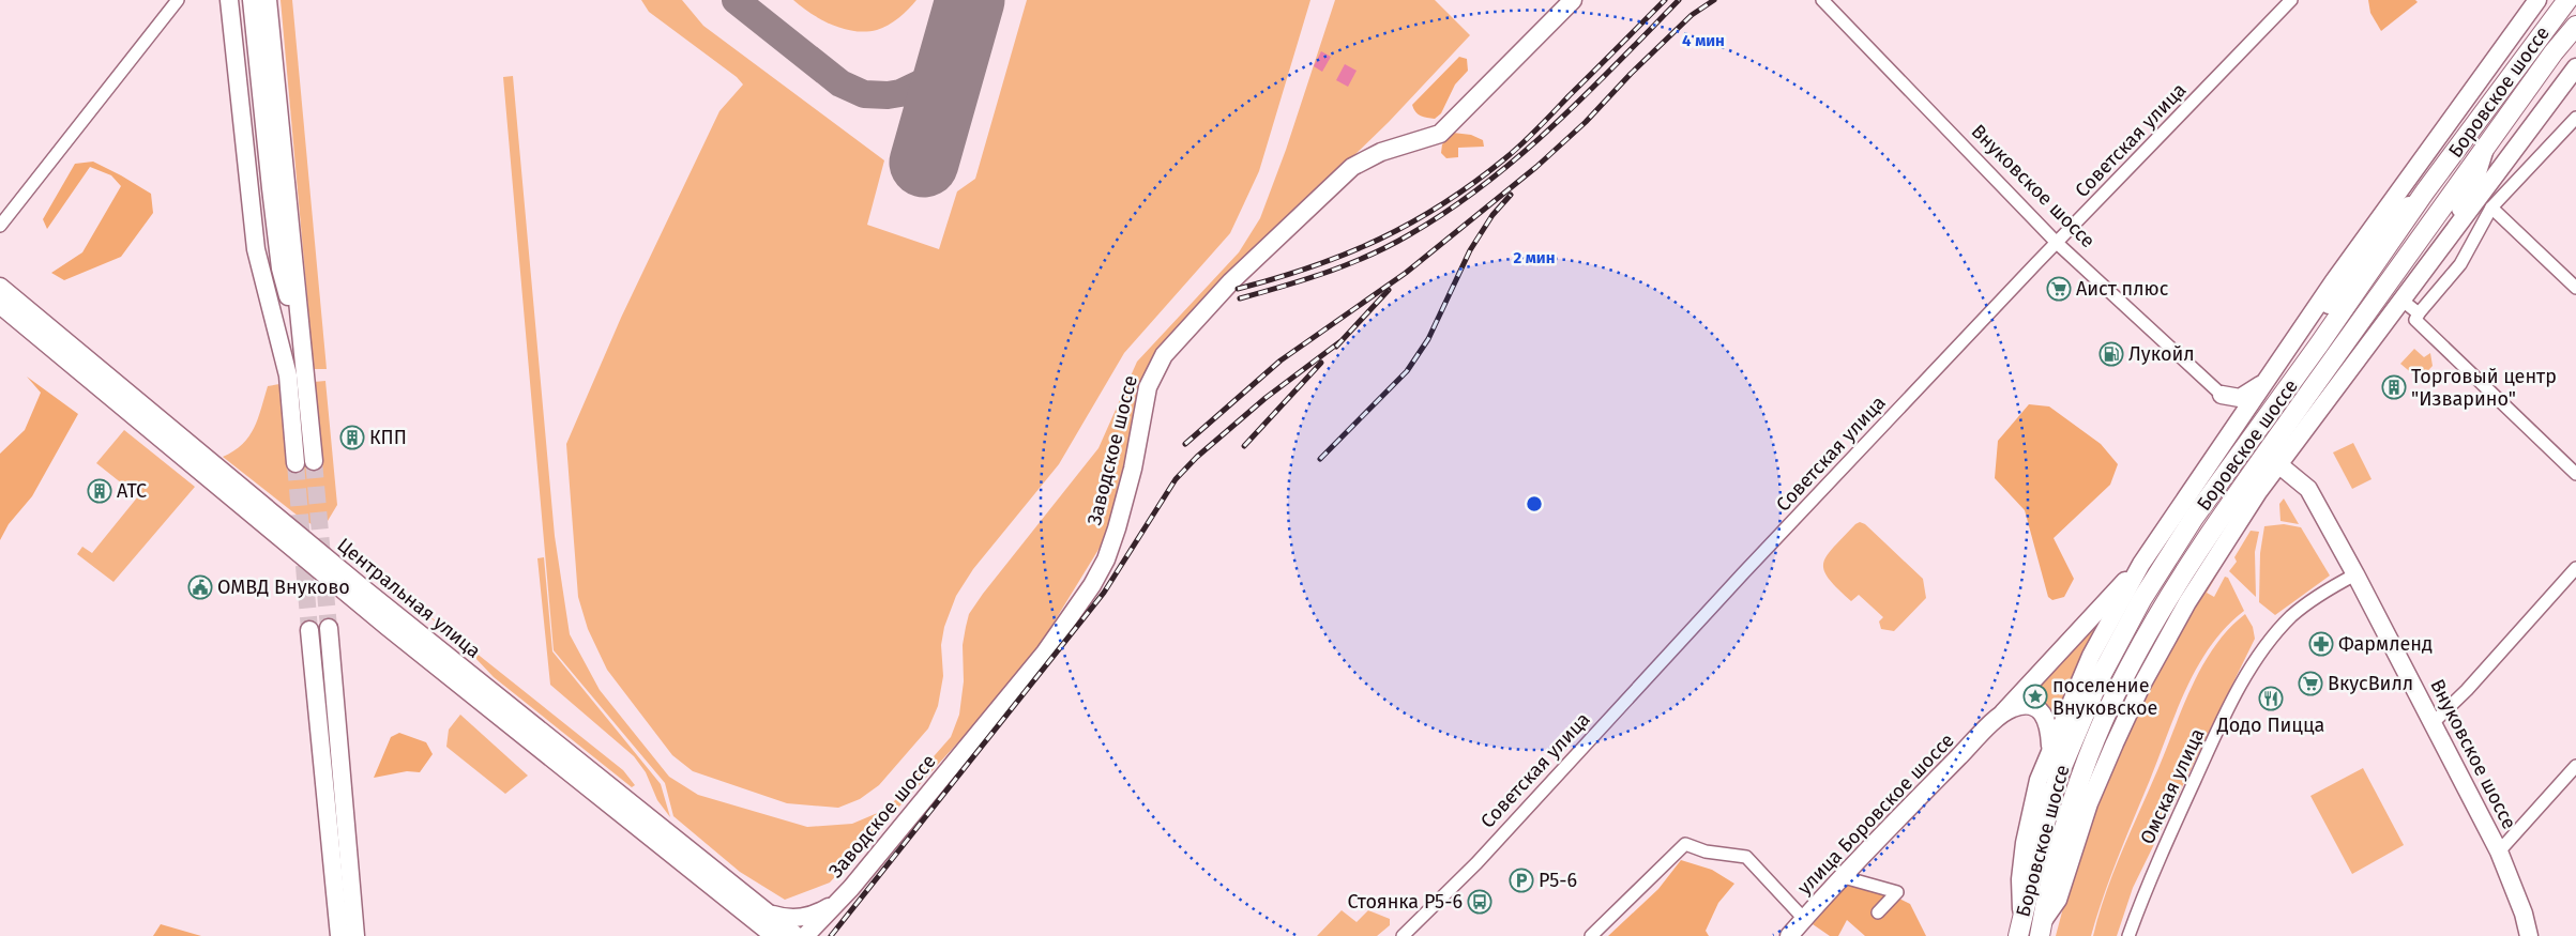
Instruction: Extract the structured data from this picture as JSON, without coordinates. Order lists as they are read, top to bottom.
{
  "streets": {
    "main road": ["Боровское шоссе"],
    "street": [
      "Советская улица",
      "Внуковское шоссе",
      "Заводское шоссе",
      "Центральная улица",
      "Омская улица",
      "улица Боровское шоссе"
    ]
  },
  "crossings": [
    ["Советская улица", "Внуковское шоссе"],
    ["Внуковское шоссе", "Омская улица"]
  ],
  "places": {
    "supermarket": ["Аист плюс", "ВкусВилл"],
    "fuel station": ["Лукойл"],
    "building": ["Торговый центр \"Изварино\"", "КПП", "АТС"],
    "public building": ["ОМВД Внуково"],
    "pharmacy": ["Фармленд"],
    "place": ["поселение Внуковское"],
    "restaurant": ["Додо Пицца"],
    "parking": ["Р5-6"],
    "bus stop": ["Стоянка Р5-6"]
  },
  "rings": ["4 мин", "2 мин"]
}
